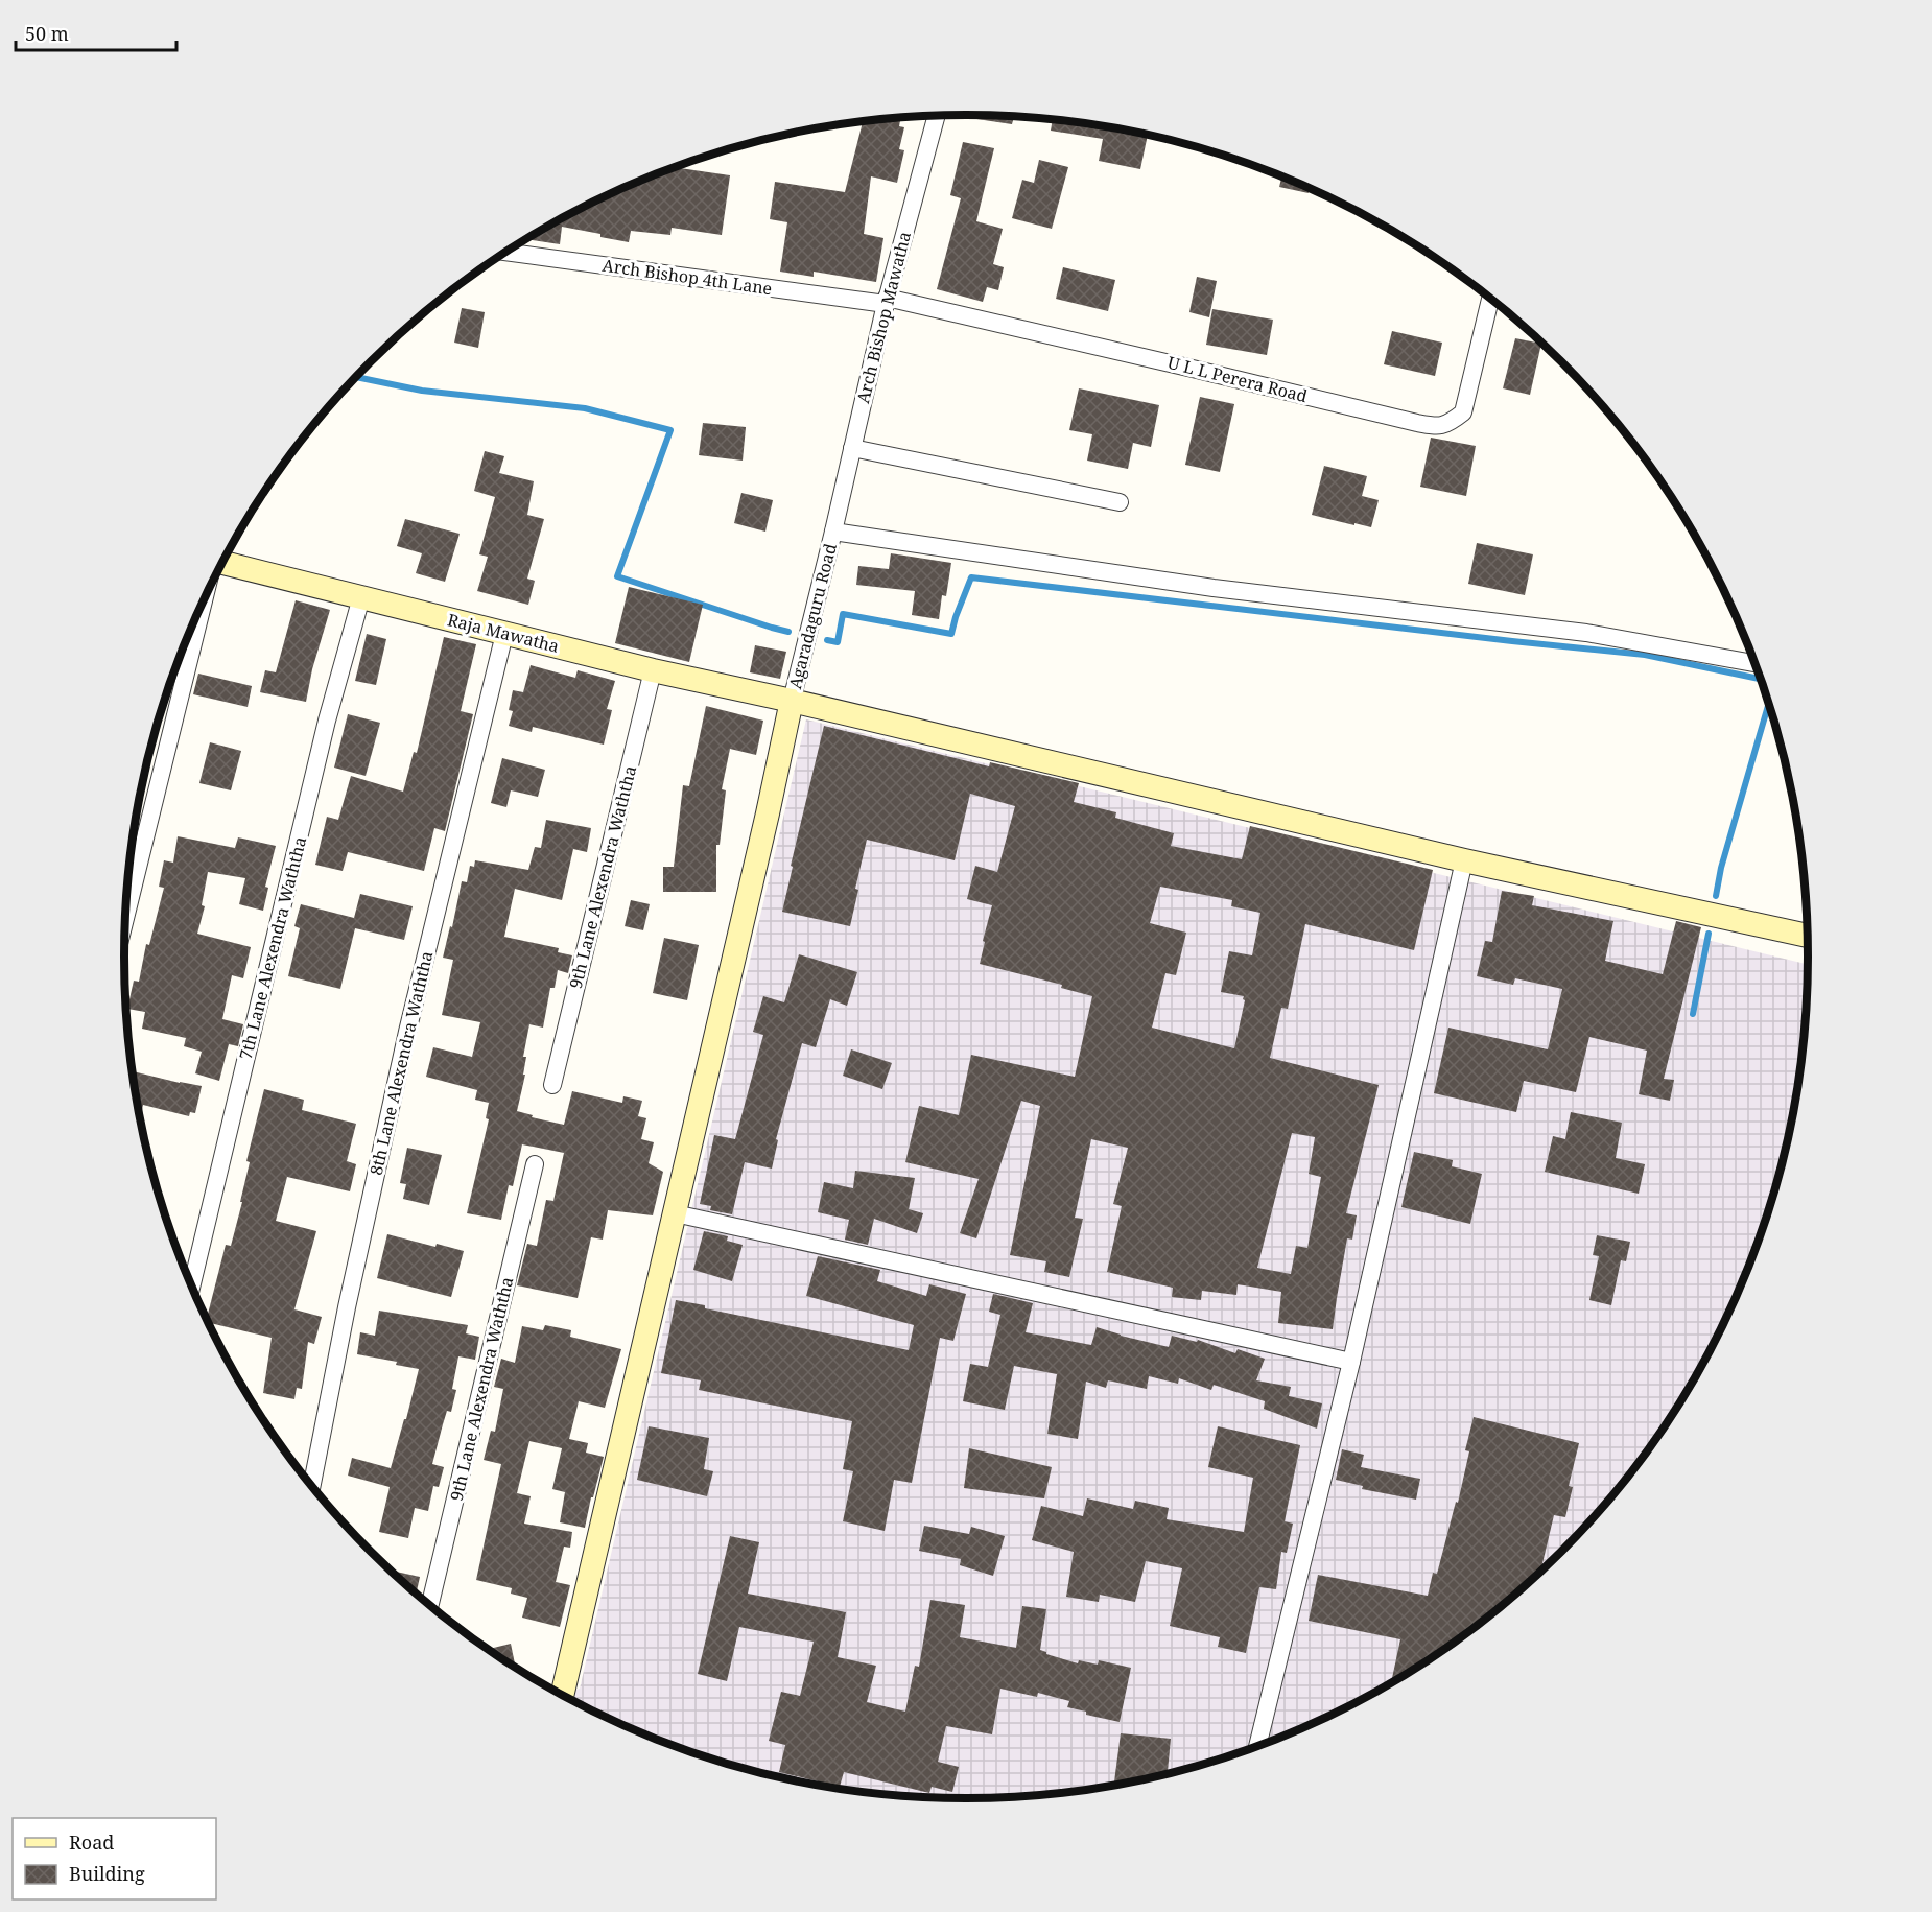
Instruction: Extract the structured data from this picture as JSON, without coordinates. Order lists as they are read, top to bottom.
{
  "streets": {
    "street": [
      "Arch Bishop 4th Lane",
      "Arch Bishop Mawatha",
      "U L L Perera Road",
      "Agaradaguru Road",
      "Raja Mawatha",
      "9th Lane Alexendra Waththa",
      "7th Lane Alexendra Waththa",
      "8th Lane Alexendra Waththa"
    ]
  },
  "crossings": [
    ["Arch Bishop 4th Lane", "Arch Bishop Mawatha"],
    ["Arch Bishop 4th Lane", "U L L Perera Road"],
    ["Arch Bishop Mawatha", "U L L Perera Road"],
    ["Arch Bishop Mawatha", "Agaradaguru Road"],
    ["Agaradaguru Road", "Raja Mawatha"],
    ["Raja Mawatha", "9th Lane Alexendra Waththa"],
    ["Raja Mawatha", "7th Lane Alexendra Waththa"],
    ["Raja Mawatha", "8th Lane Alexendra Waththa"]
  ],
  "legend": ["Road", "Building"],
  "scale_bar": "50 m"
}
